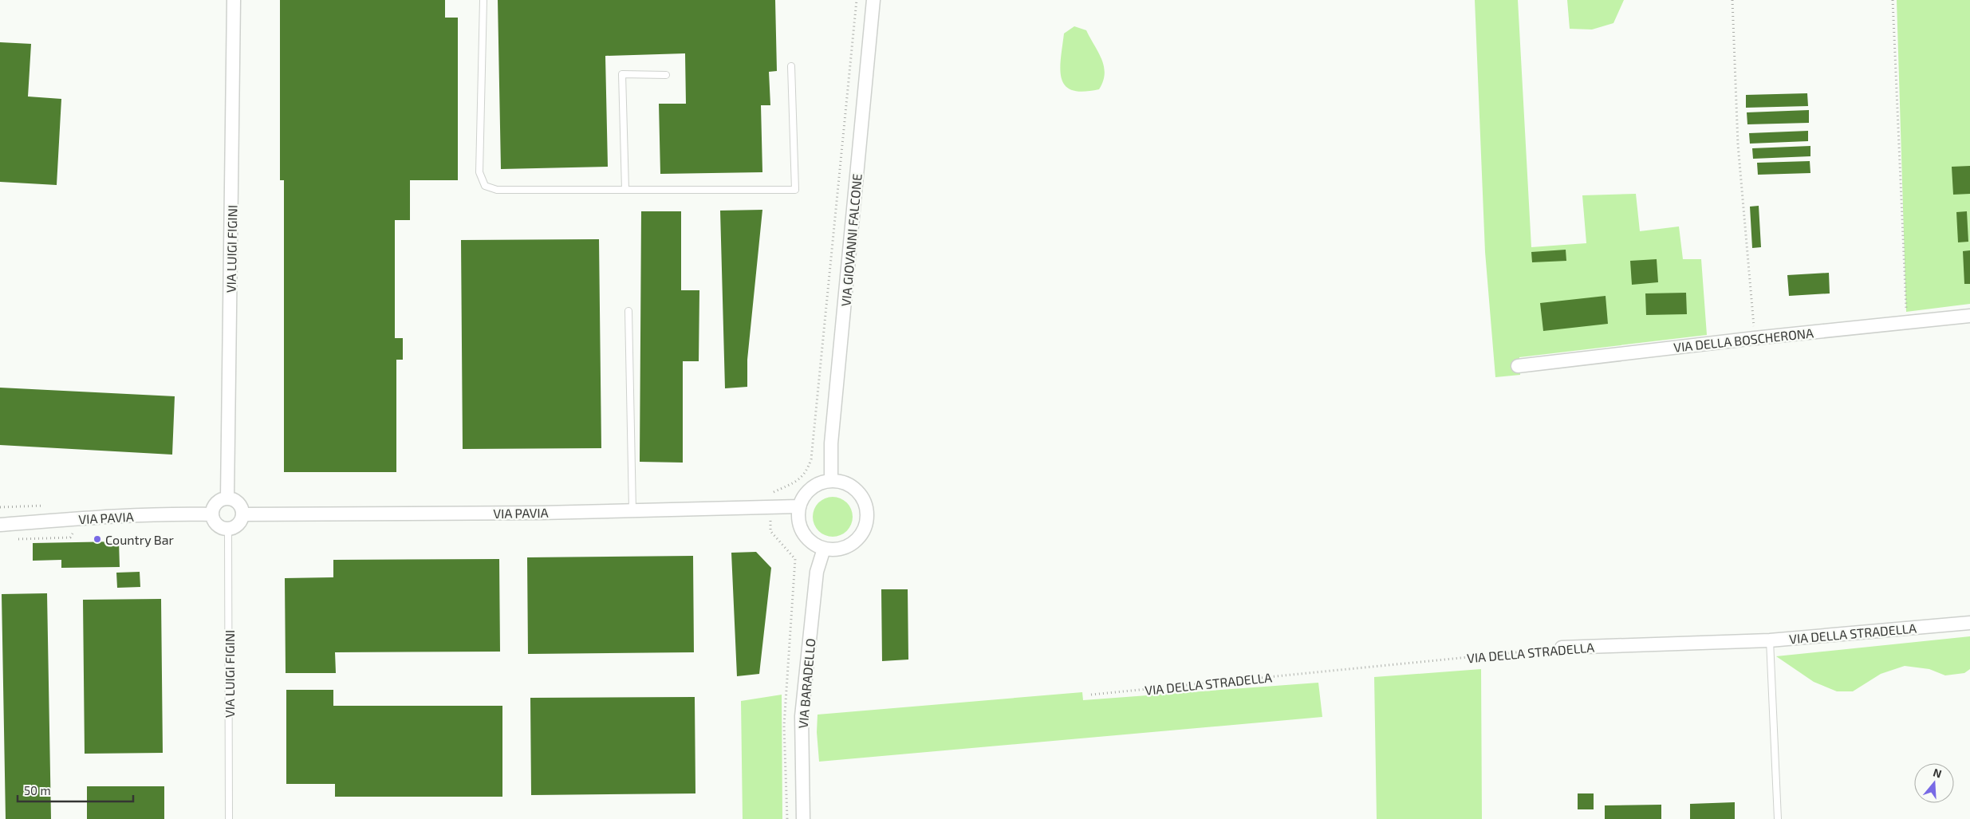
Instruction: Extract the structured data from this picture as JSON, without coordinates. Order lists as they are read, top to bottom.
{
  "streets": {
    "street": [
      "VIA GIOVANNI FALCONE",
      "VIA LUIGI FIGINI",
      "VIA DELLA BOSCHERONA",
      "VIA PAVIA",
      "VIA DELLA STRADELLA",
      "VIA BARADELLO"
    ]
  },
  "crossings": [
    ["VIA GIOVANNI FALCONE", "VIA PAVIA"],
    ["VIA GIOVANNI FALCONE", "VIA BARADELLO"],
    ["VIA LUIGI FIGINI", "VIA PAVIA"],
    ["VIA PAVIA", "VIA BARADELLO"]
  ],
  "places": ["Country Bar"],
  "scale_bar": "50 m",
  "north": "top"
}
